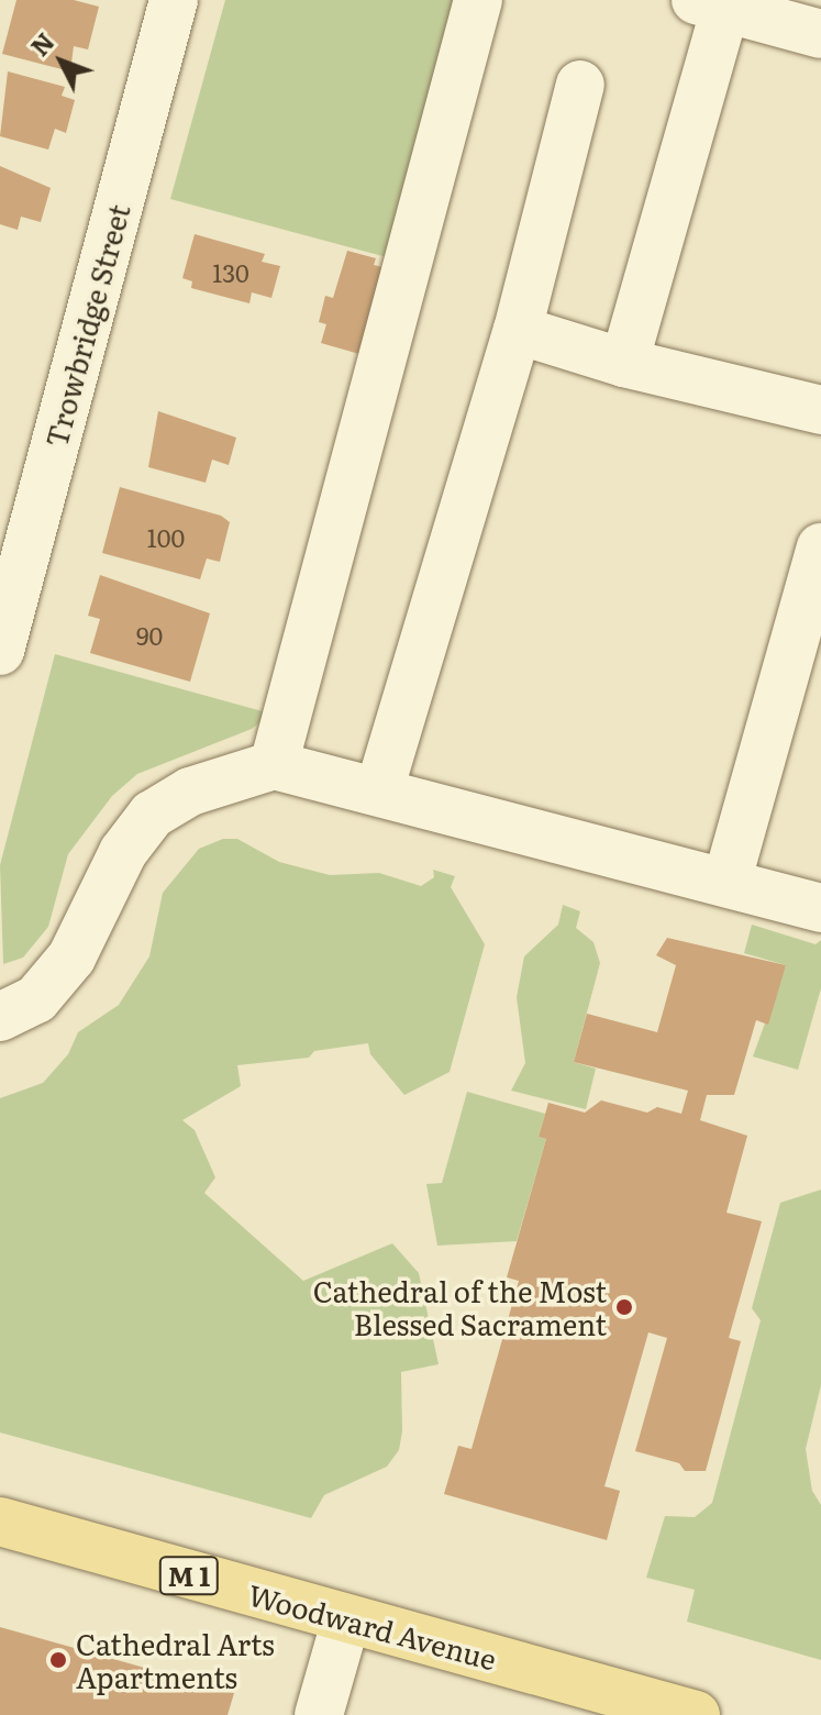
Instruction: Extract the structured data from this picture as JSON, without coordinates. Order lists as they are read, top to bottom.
{
  "streets": {
    "main road": ["M 1", "Woodward Avenue"],
    "street": ["Trowbridge Street"]
  },
  "places": ["Cathedral of the Most Blessed Sacrament", "Cathedral Arts Apartments"],
  "house_numbers": ["130", "100", "90"],
  "north": "top left"
}
